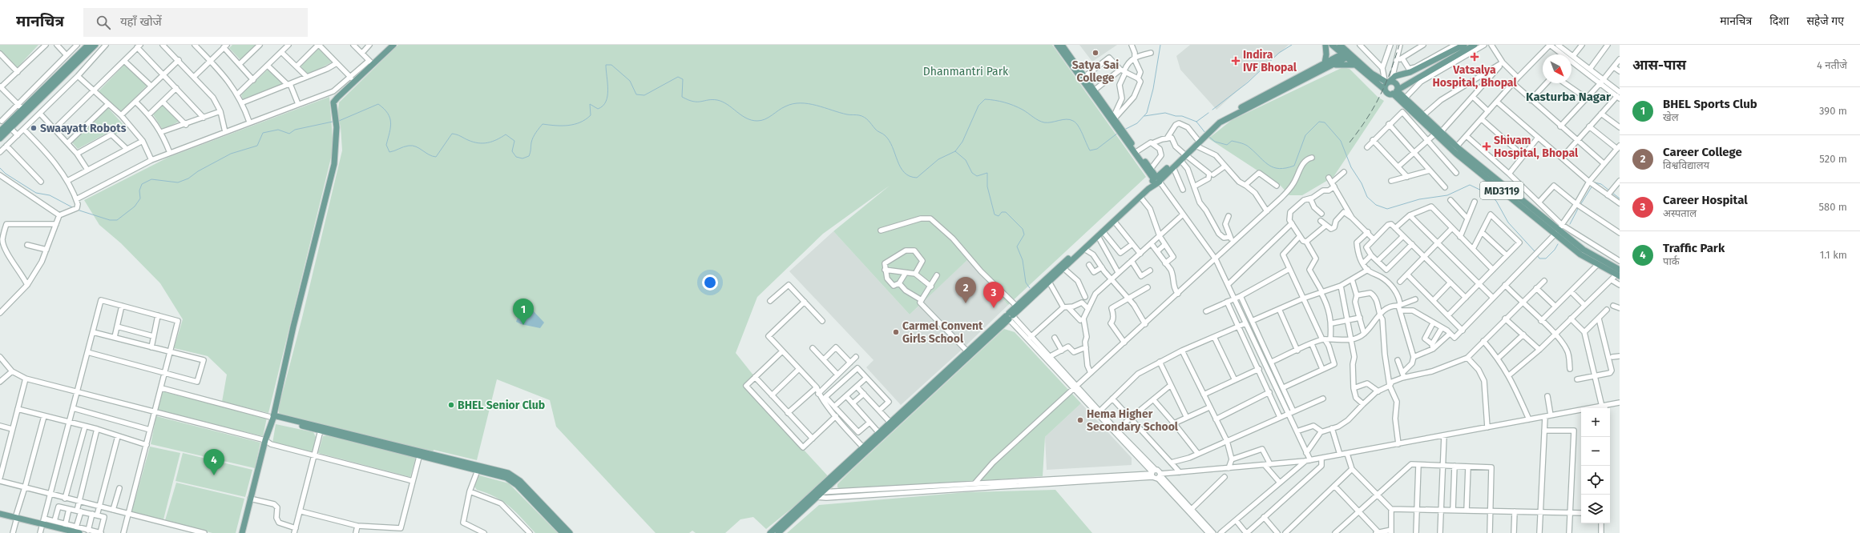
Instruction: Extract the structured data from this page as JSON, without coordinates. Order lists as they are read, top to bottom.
{
  "streets": {
    "main road": ["MD3119"]
  },
  "districts": ["Kasturba Nagar"],
  "parks": ["Dhanmantri Park"],
  "places": {
    "other": [
      "Satya Sai College",
      "Swaayatt Robots",
      "Carmel Convent Girls School",
      "BHEL Senior Club",
      "Hema Higher Secondary School"
    ],
    "health": ["Vatsalya Hospital, Bhopal", "Indira IVF Bhopal", "Shivam Hospital, Bhopal"]
  },
  "north": "bottom right",
  "page": {
    "header": "मानचित्र",
    "search": "यहाँ खोजें",
    "nav": ["मानचित्र", "दिशा", "सहेजे गए"],
    "heading": ["आस-पास", "4 नतीजे"],
    "list": [
      {
        "mark": "1",
        "name": "BHEL Sports Club",
        "note": "खेल",
        "value": "390 m"
      },
      {
        "mark": "2",
        "name": "Career College",
        "note": "विश्वविद्यालय",
        "value": "520 m"
      },
      {
        "mark": "3",
        "name": "Career Hospital",
        "note": "अस्पताल",
        "value": "580 m"
      },
      {
        "mark": "4",
        "name": "Traffic Park",
        "note": "पार्क",
        "value": "1.1 km"
      }
    ],
    "pins": [
      "2",
      "3",
      "1",
      "4"
    ],
    "map_buttons": ["+", "−"]
  }
}
